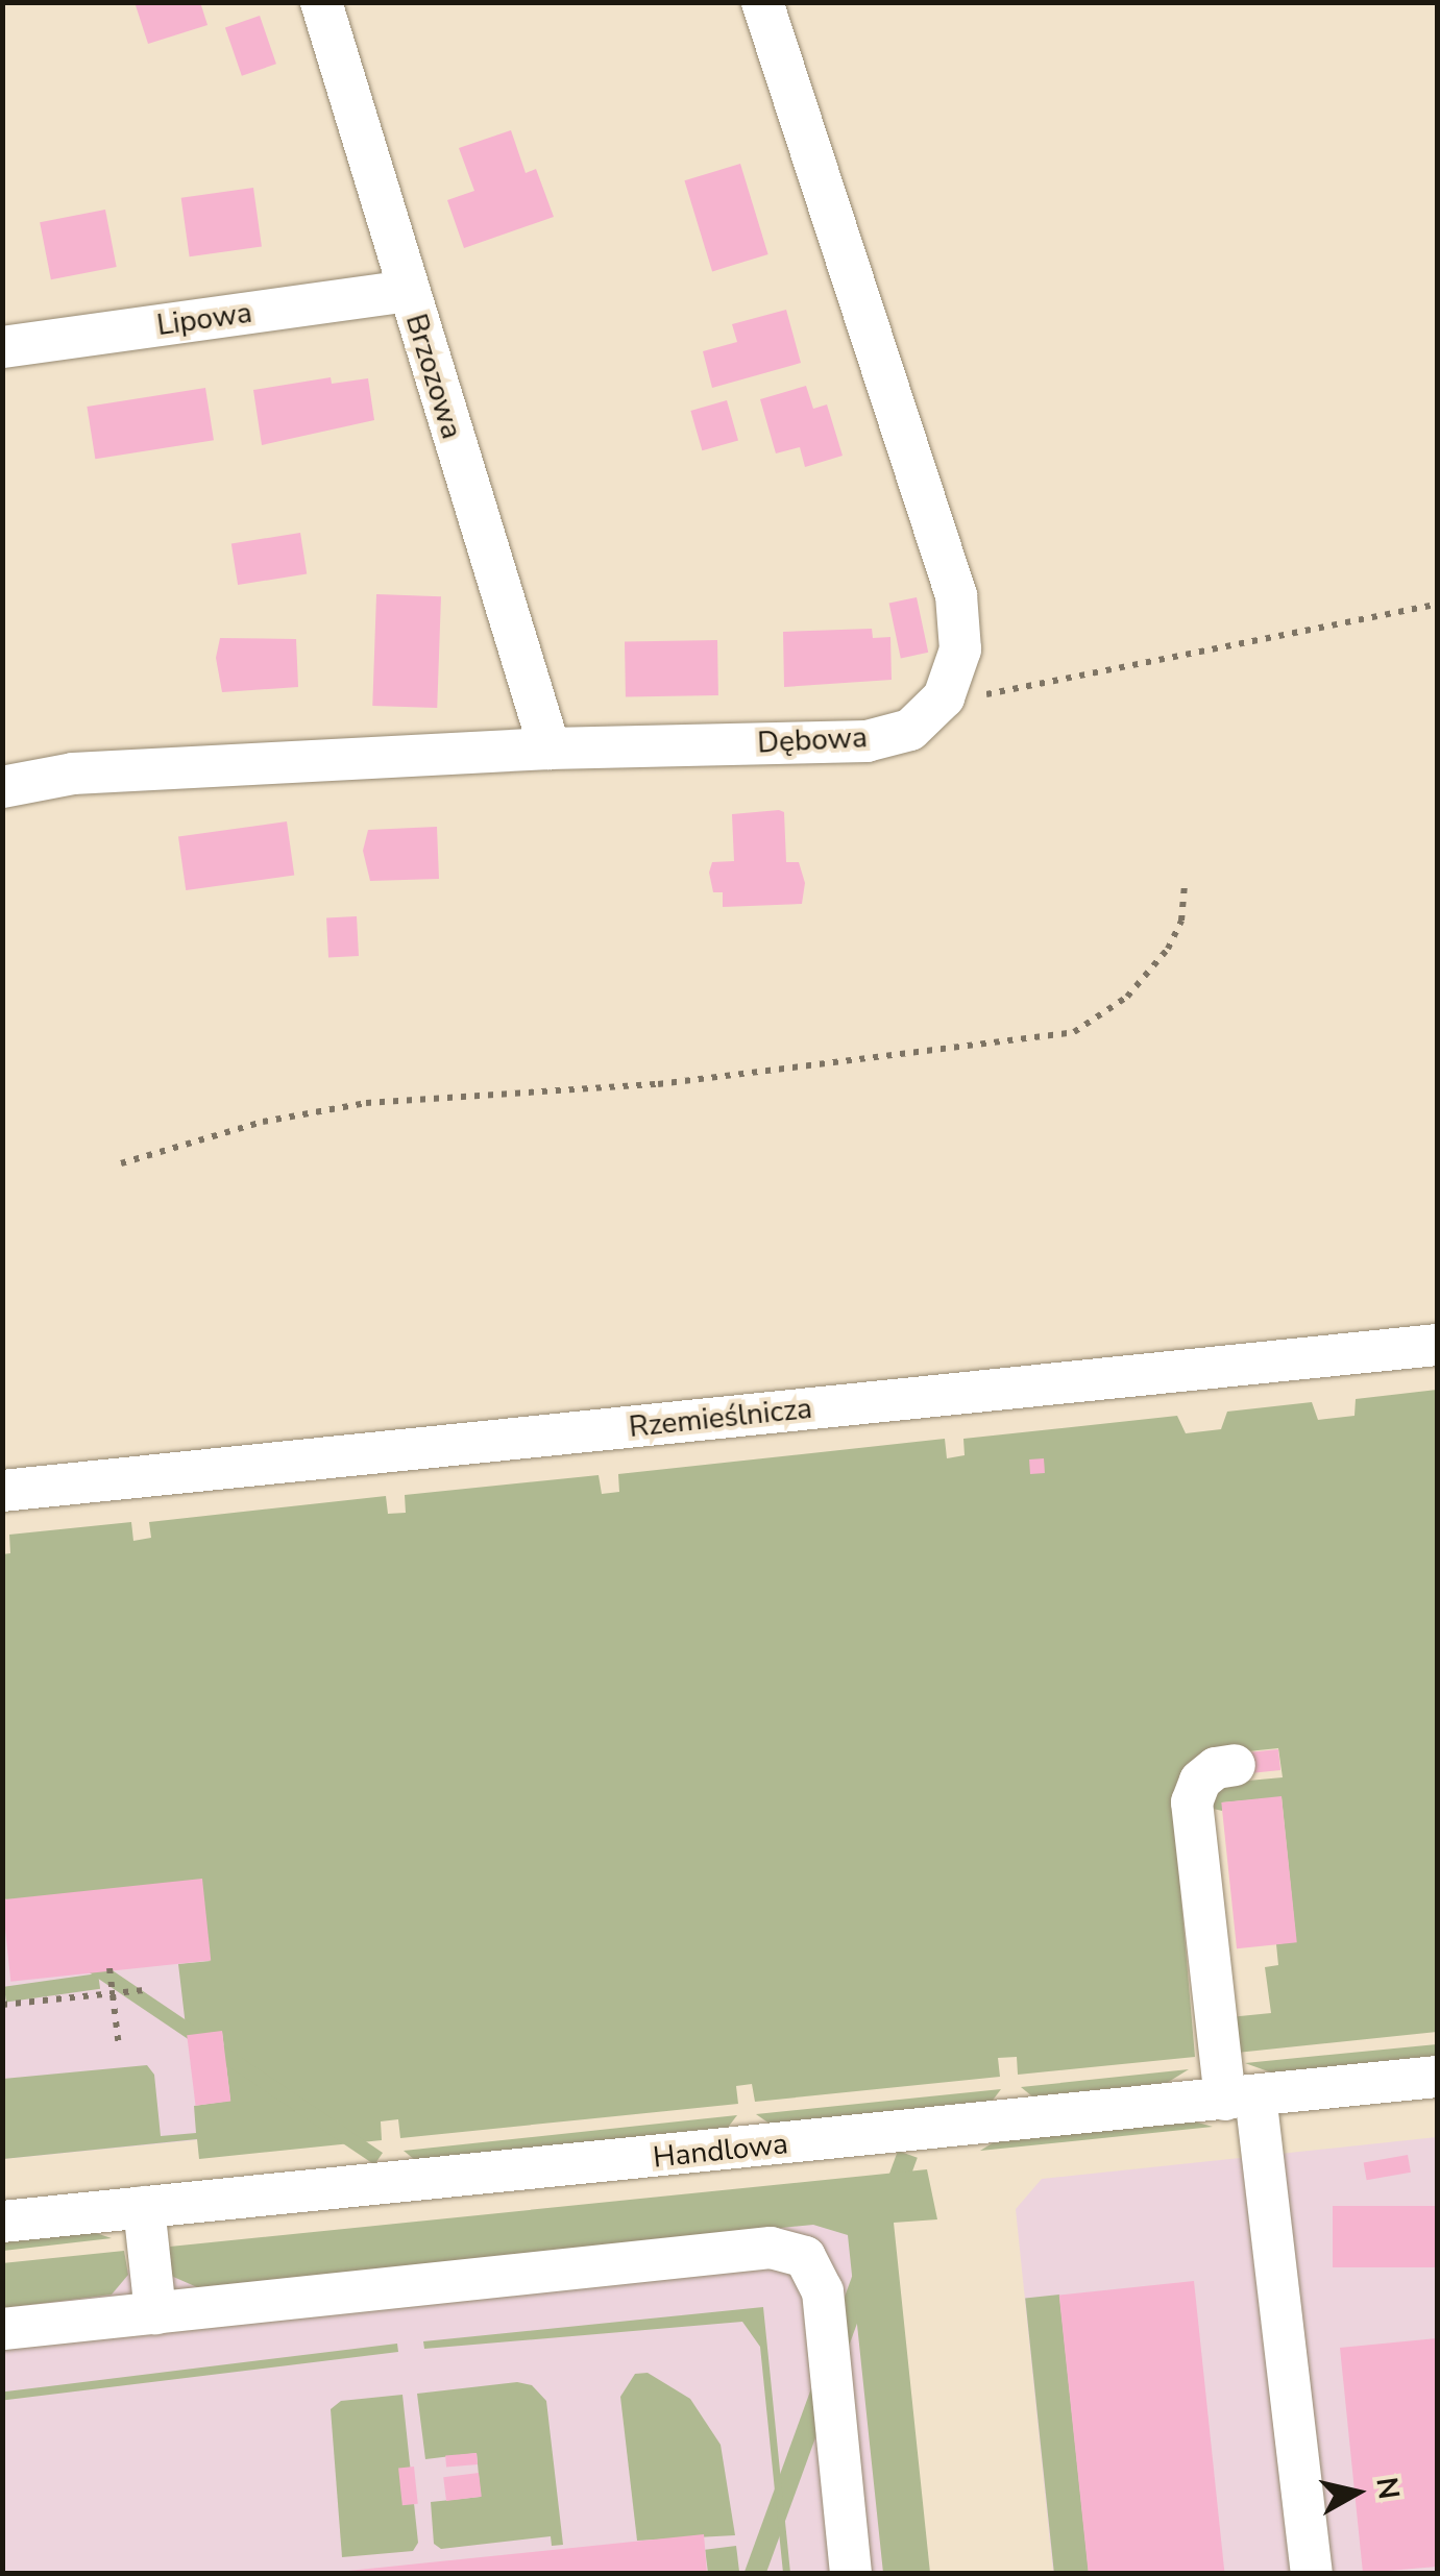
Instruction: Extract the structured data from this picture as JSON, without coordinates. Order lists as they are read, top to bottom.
{
  "streets": {
    "street": [
      "Lipowa",
      "Brzozowa",
      "Dębowa",
      "Rzemieślnicza",
      "Handlowa"
    ]
  },
  "crossings": [
    ["Lipowa", "Brzozowa"],
    ["Brzozowa", "Dębowa"]
  ],
  "north": "right"
}
